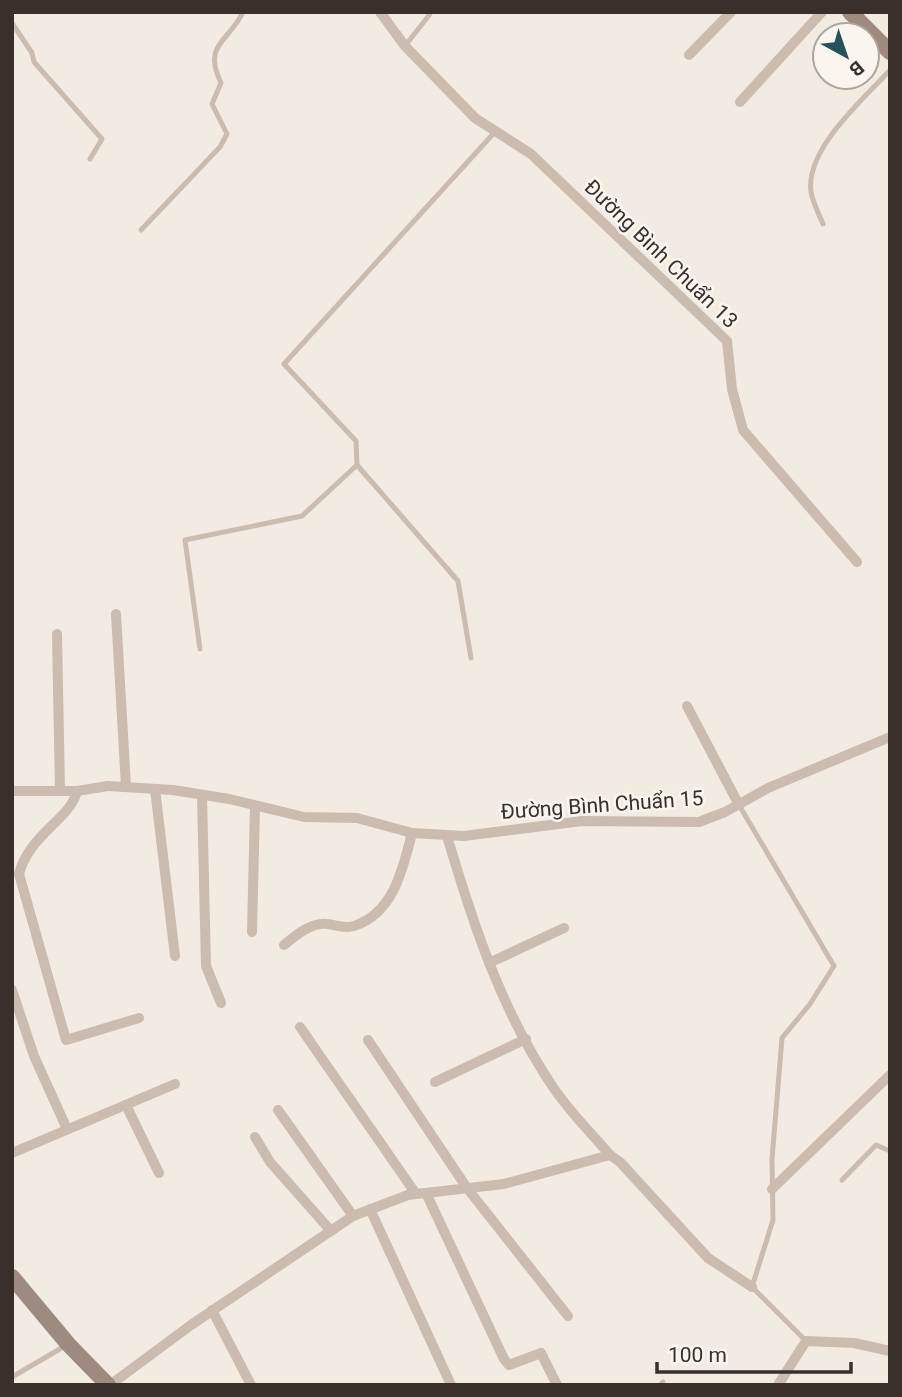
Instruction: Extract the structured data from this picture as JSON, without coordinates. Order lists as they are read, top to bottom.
{
  "streets": {
    "street": ["Đường Bình Chuẩn 13", "Đường Bình Chuẩn 15"]
  },
  "scale_bar": "100 m",
  "north": "bottom right"
}
